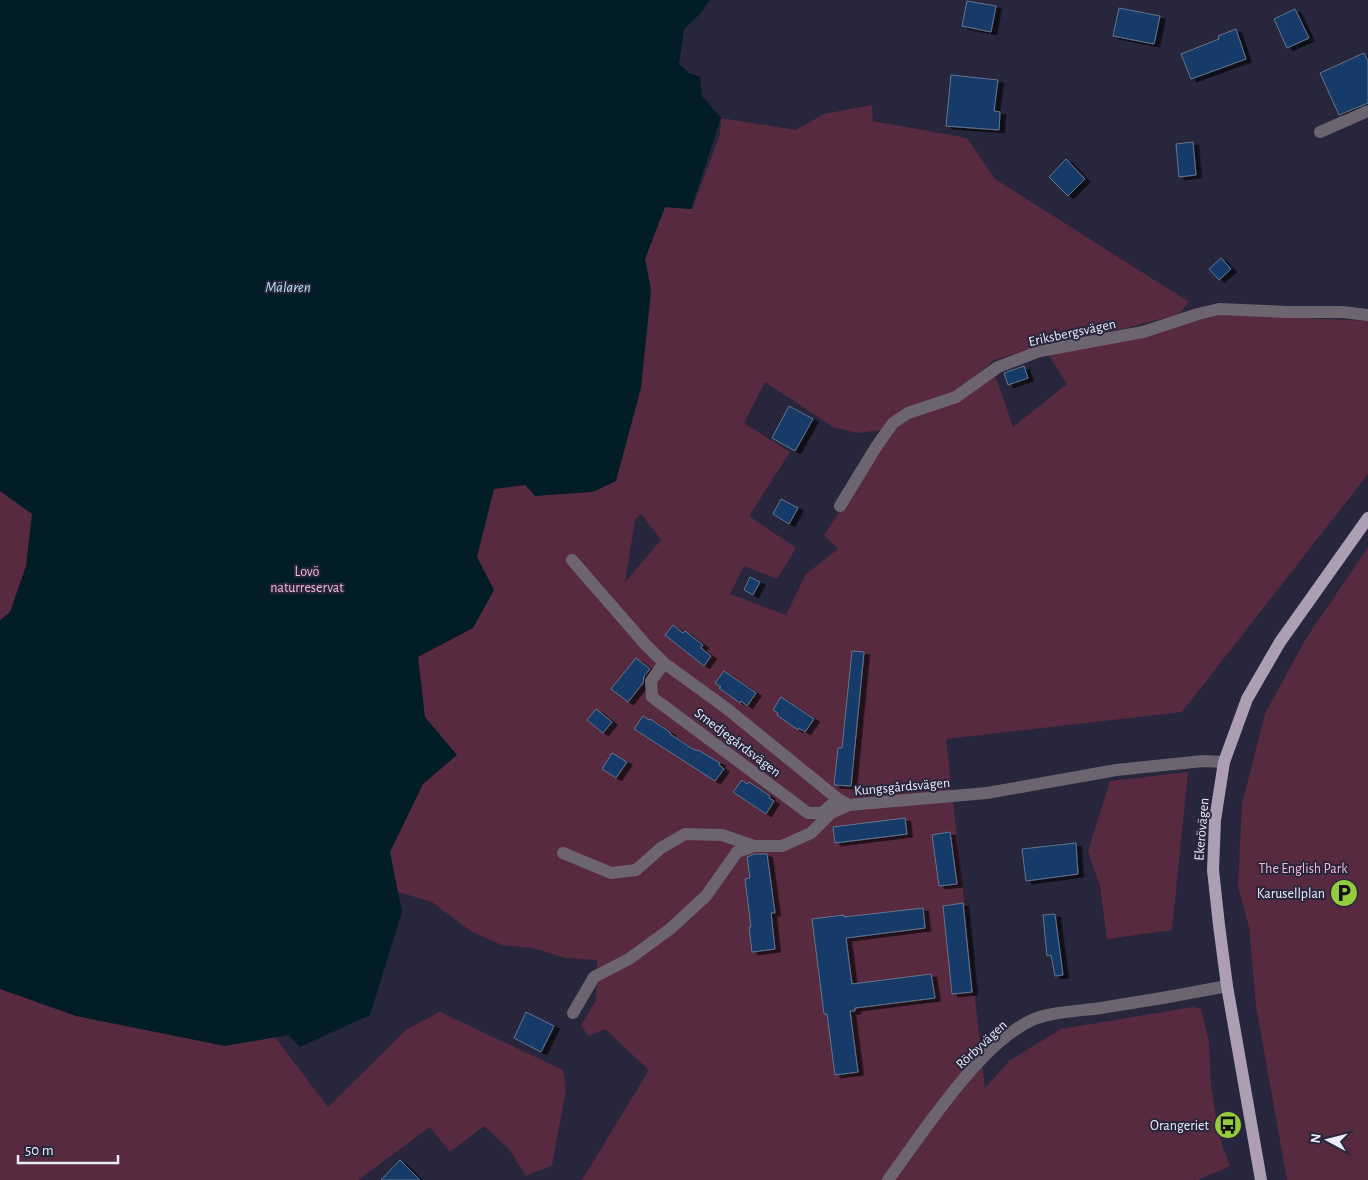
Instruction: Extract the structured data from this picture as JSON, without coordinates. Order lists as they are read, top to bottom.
{
  "streets": {
    "main road": ["Ekerövägen"],
    "street": [
      "Eriksbergsvägen",
      "Smedjegårdsvägen",
      "Kungsgårdsvägen",
      "Rörbyvägen"
    ]
  },
  "crossings": [
    ["Smedjegårdsvägen", "Kungsgårdsvägen"],
    ["Kungsgårdsvägen", "Ekerövägen"],
    ["Ekerövägen", "Rörbyvägen"]
  ],
  "water": ["Mälaren"],
  "parks": ["Lovö naturreservat", "The English Park"],
  "places": {
    "parking": ["Karusellplan"],
    "bus stop": ["Orangeriet"]
  },
  "scale_bar": "50 m",
  "north": "left"
}
